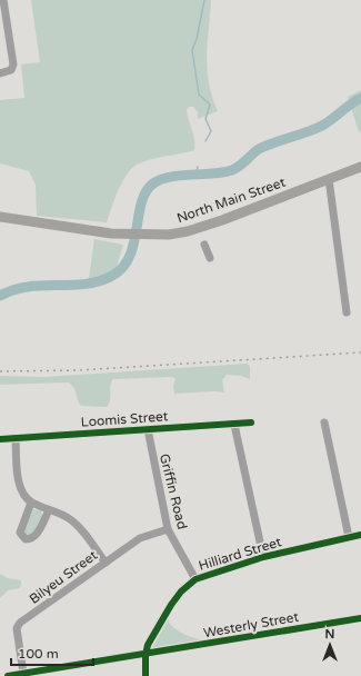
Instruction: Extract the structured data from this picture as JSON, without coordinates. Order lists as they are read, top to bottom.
{
  "streets": {
    "main road": ["North Main Street"],
    "street": [
      "Loomis Street",
      "Griffin Road",
      "Hilliard Street",
      "Bilyeu Street",
      "Westerly Street"
    ]
  },
  "crossings": [
    ["Loomis Street", "Griffin Road"],
    ["Griffin Road", "Hilliard Street"],
    ["Griffin Road", "Bilyeu Street"],
    ["Hilliard Street", "Westerly Street"]
  ],
  "scale_bar": "100 m",
  "north": "top"
}
